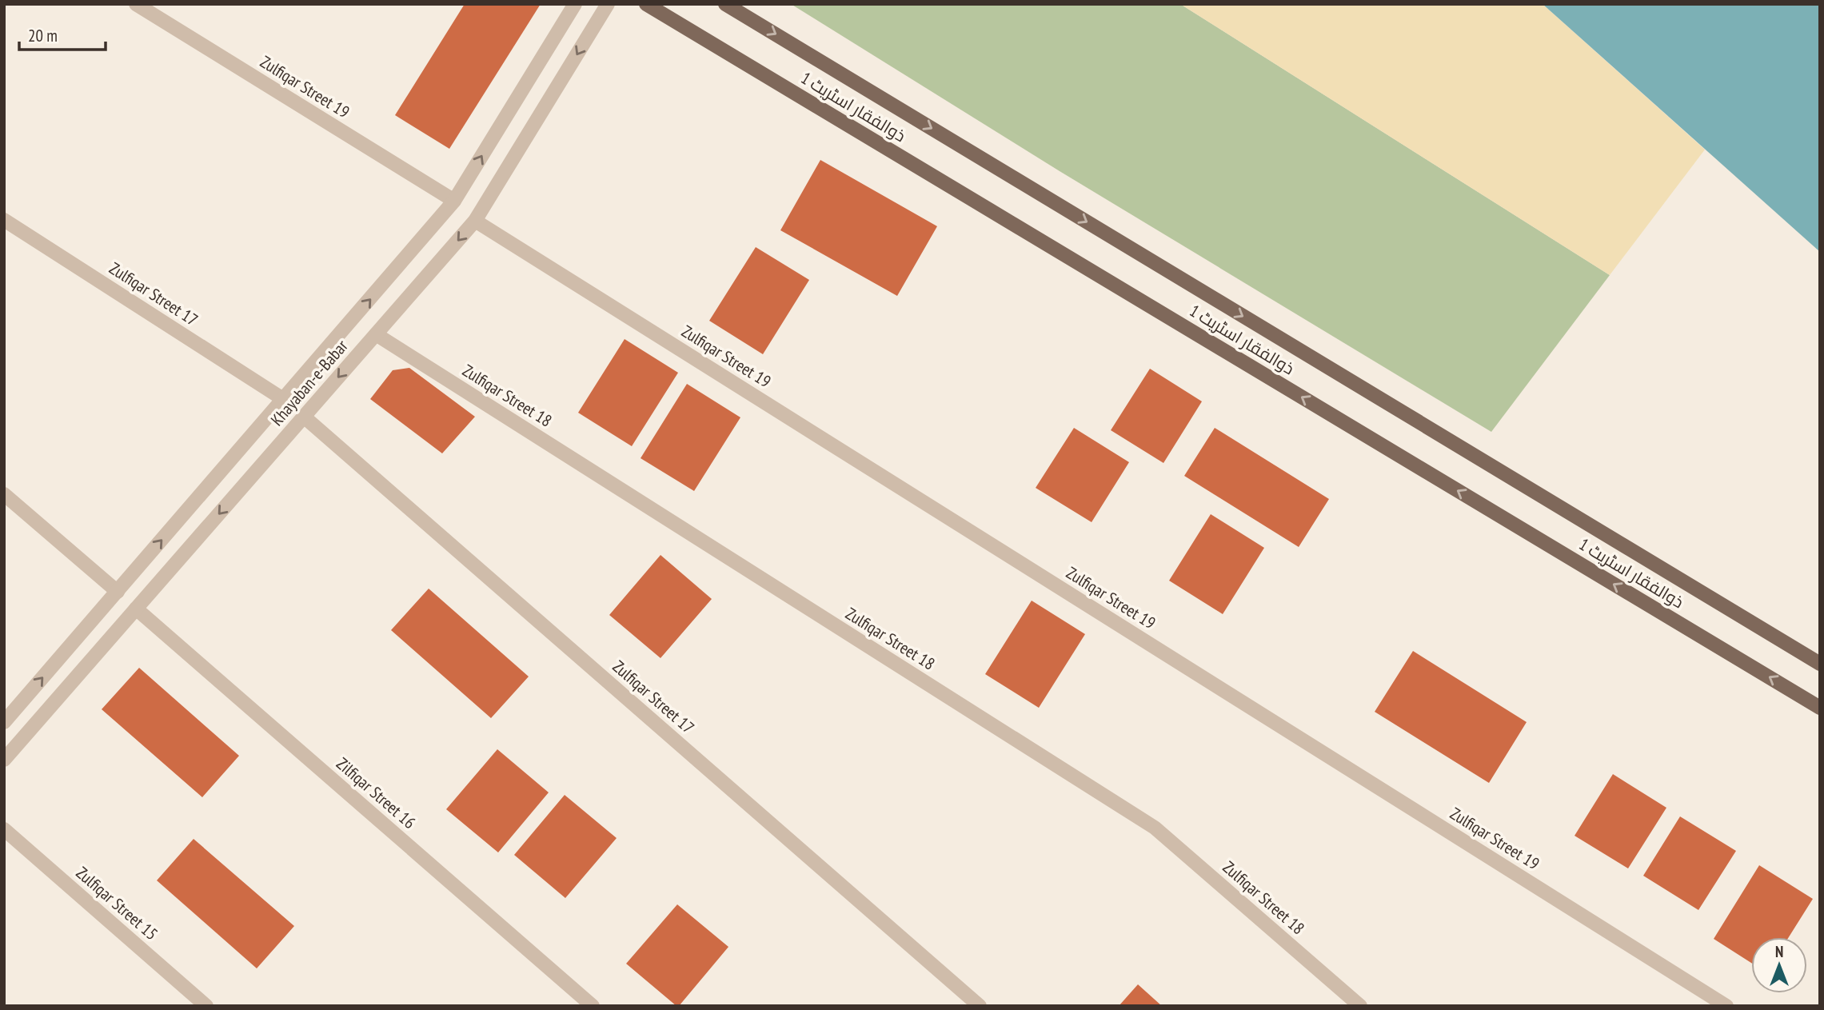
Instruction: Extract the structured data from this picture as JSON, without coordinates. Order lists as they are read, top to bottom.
{
  "streets": {
    "main road": ["ذوالفقار اسٹریٹ 1"],
    "street": [
      "Zulfiqar Street 19",
      "Zulfiqar Street 17",
      "Khayaban-e-Babar",
      "Zulfiqar Street 18",
      "Zilfiqar Street 16",
      "Zulfiqar Street 15"
    ]
  },
  "crossings": [
    ["Zulfiqar Street 19", "Khayaban-e-Babar"],
    ["Zulfiqar Street 17", "Khayaban-e-Babar"],
    ["Khayaban-e-Babar", "Zulfiqar Street 18"],
    ["Khayaban-e-Babar", "Zilfiqar Street 16"]
  ],
  "scale_bar": "20 m",
  "north": "top"
}
